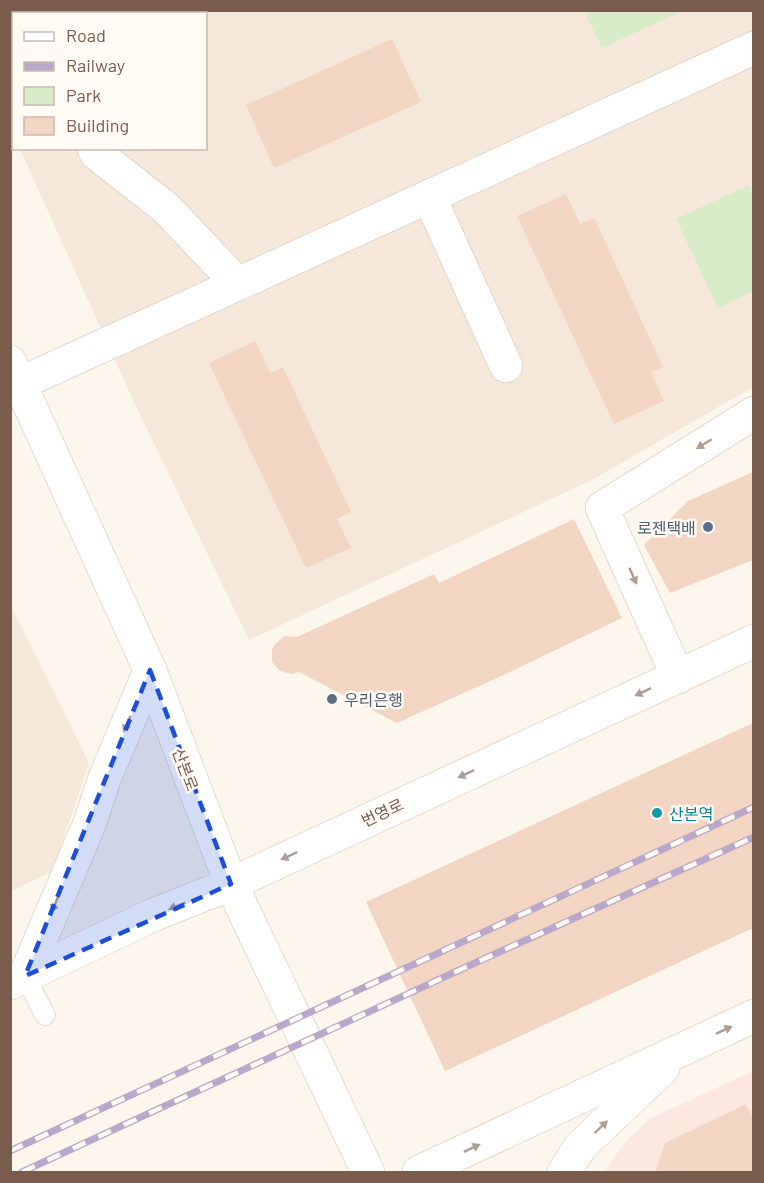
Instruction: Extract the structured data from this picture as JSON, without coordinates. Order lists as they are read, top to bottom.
{
  "streets": {
    "street": ["산본로", "번영로"]
  },
  "crossings": [
    ["산본로", "번영로"]
  ],
  "one_way": ["번영로"],
  "places": ["로젠택배", "우리은행", "산본역"],
  "legend": [
    "Road",
    "Railway",
    "Park",
    "Building"
  ]
}
